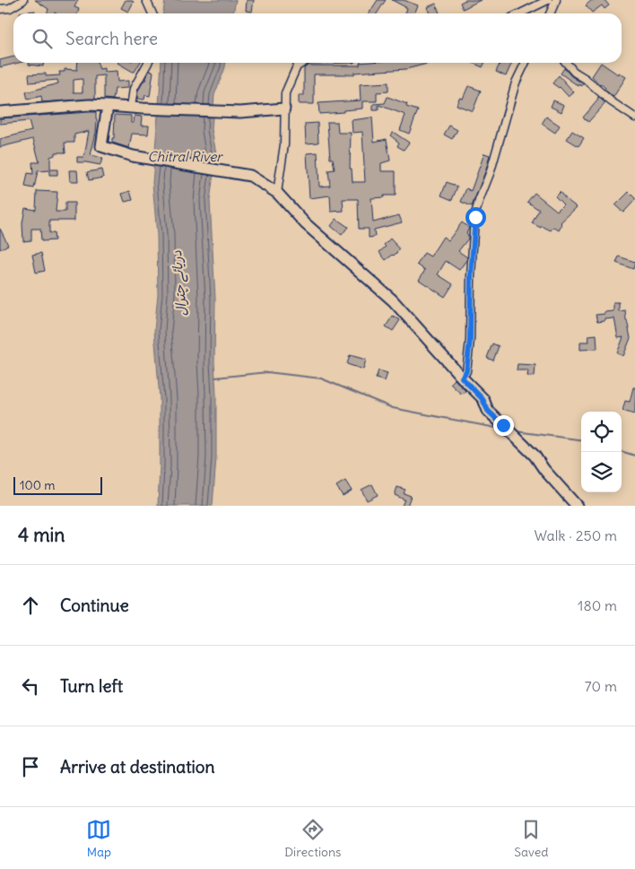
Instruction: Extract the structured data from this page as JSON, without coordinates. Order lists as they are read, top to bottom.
{
  "water": ["Chitral River", "دریائے چترال"],
  "scale_bar": "100 m",
  "page": {
    "search": "Search here",
    "scale": "100 m",
    "heading": ["4 min", "Walk · 250 m"],
    "list": [
      ["Continue", "180 m"],
      ["Turn left", "70 m"],
      "Arrive at destination"
    ],
    "nav": ["Map", "Directions", "Saved"]
  }
}
